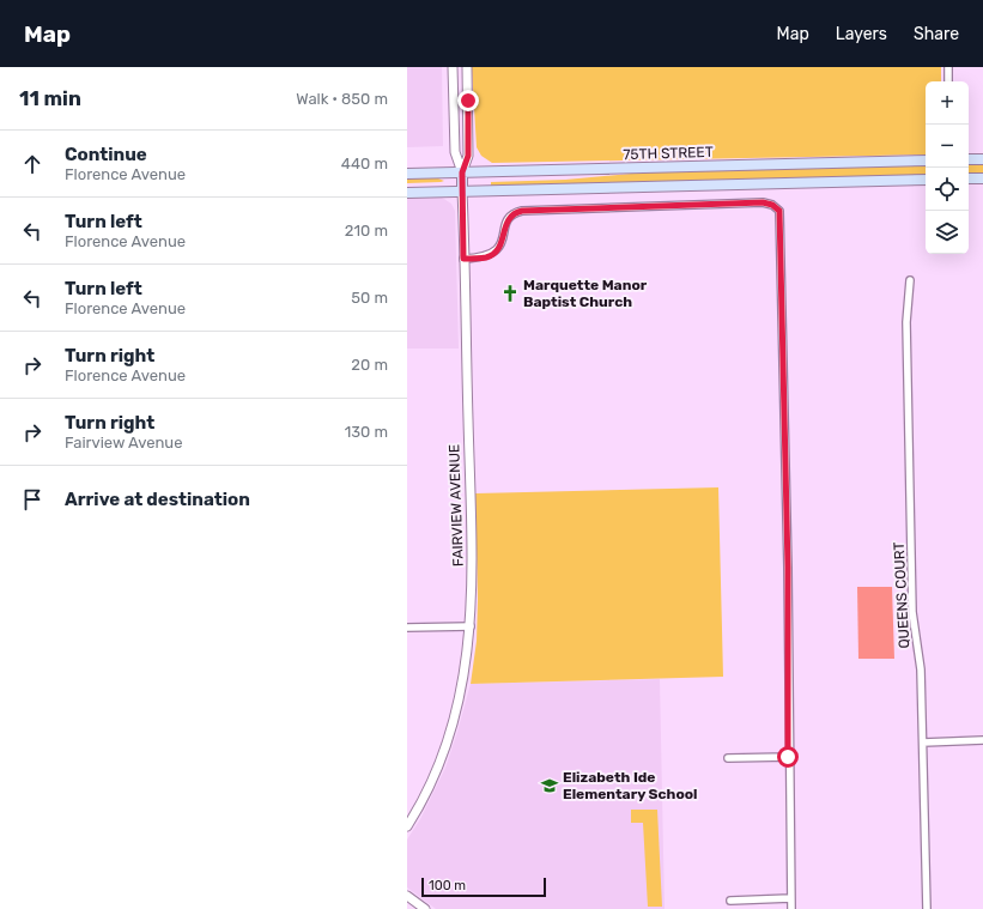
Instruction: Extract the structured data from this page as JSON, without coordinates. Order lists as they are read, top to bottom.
{
  "streets": {
    "main road": ["75TH STREET", "FAIRVIEW AVENUE"],
    "street": ["QUEENS COURT"]
  },
  "crossings": [
    ["75TH STREET", "FAIRVIEW AVENUE"]
  ],
  "places": {
    "church": ["Marquette Manor Baptist Church"],
    "school or university": ["Elizabeth Ide Elementary School"]
  },
  "scale_bar": "100 m",
  "page": {
    "header": "Map",
    "nav": ["Map", "Layers", "Share"],
    "heading": ["11 min", "Walk · 850 m"],
    "map_buttons": ["+", "−"],
    "list": [
      ["Continue", "Florence Avenue", "440 m"],
      ["Turn left", "Florence Avenue", "210 m"],
      ["Turn left", "Florence Avenue", "50 m"],
      ["Turn right", "Florence Avenue", "20 m"],
      ["Turn right", "Fairview Avenue", "130 m"],
      "Arrive at destination"
    ],
    "scale": "100 m"
  }
}
